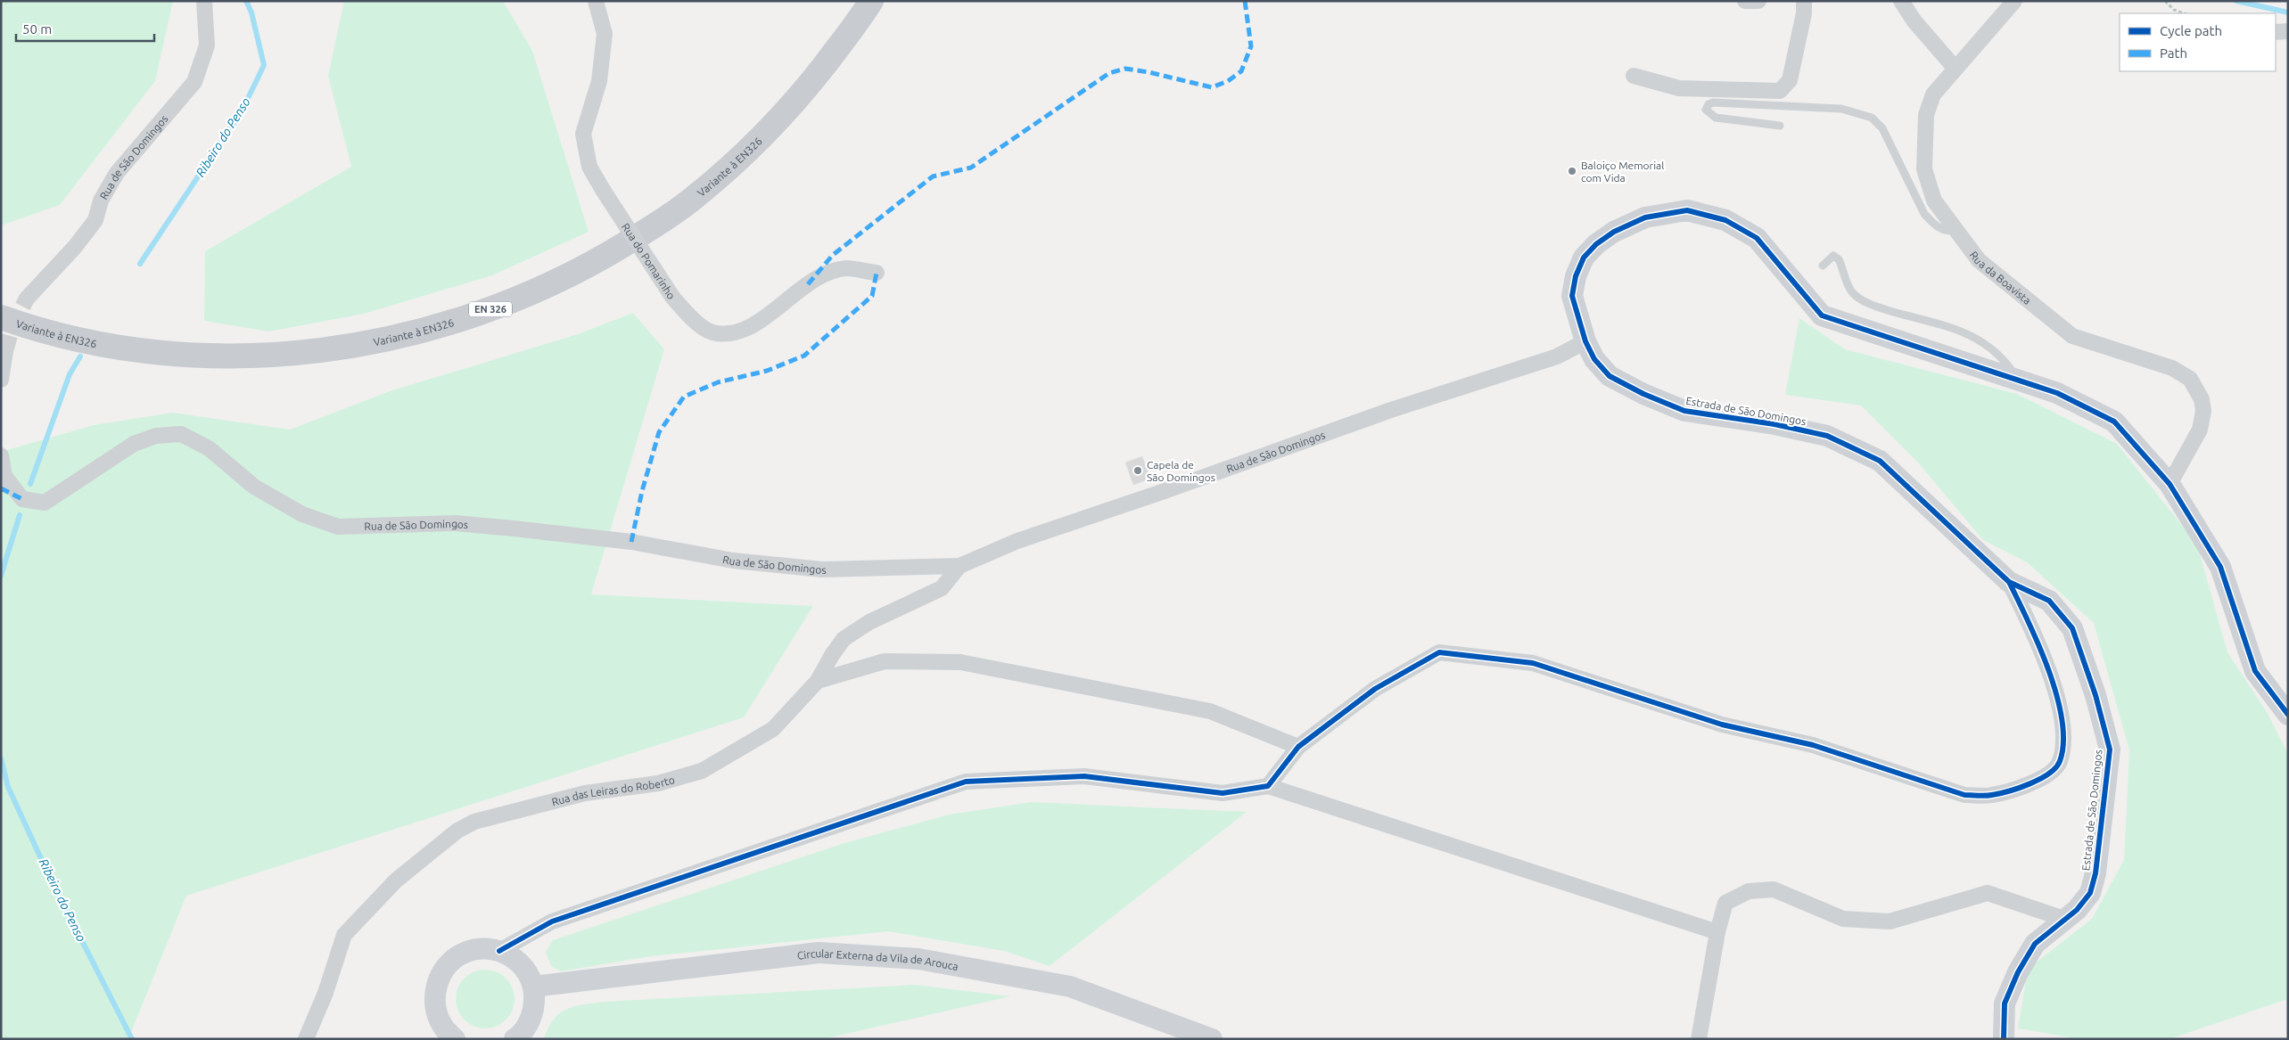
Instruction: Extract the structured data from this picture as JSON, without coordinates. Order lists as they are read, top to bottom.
{
  "streets": {
    "main road": ["Variante à EN326", "EN 326"],
    "street": [
      "Rua de São Domingos",
      "Rua do Pomarinho",
      "Rua da Boavista",
      "Estrada de São Domingos",
      "Rua das Leiras do Roberto",
      "Circular Externa da Vila de Arouca"
    ]
  },
  "crossings": [
    ["Rua de São Domingos", "Estrada de São Domingos"],
    ["Rua de São Domingos", "Rua das Leiras do Roberto"],
    ["Rua da Boavista", "Estrada de São Domingos"]
  ],
  "water": ["Ribeiro do Penso"],
  "places": ["Baloiço Memorial com Vida", "Capela de São Domingos"],
  "legend": ["Cycle path", "Path"],
  "scale_bar": "50 m"
}
